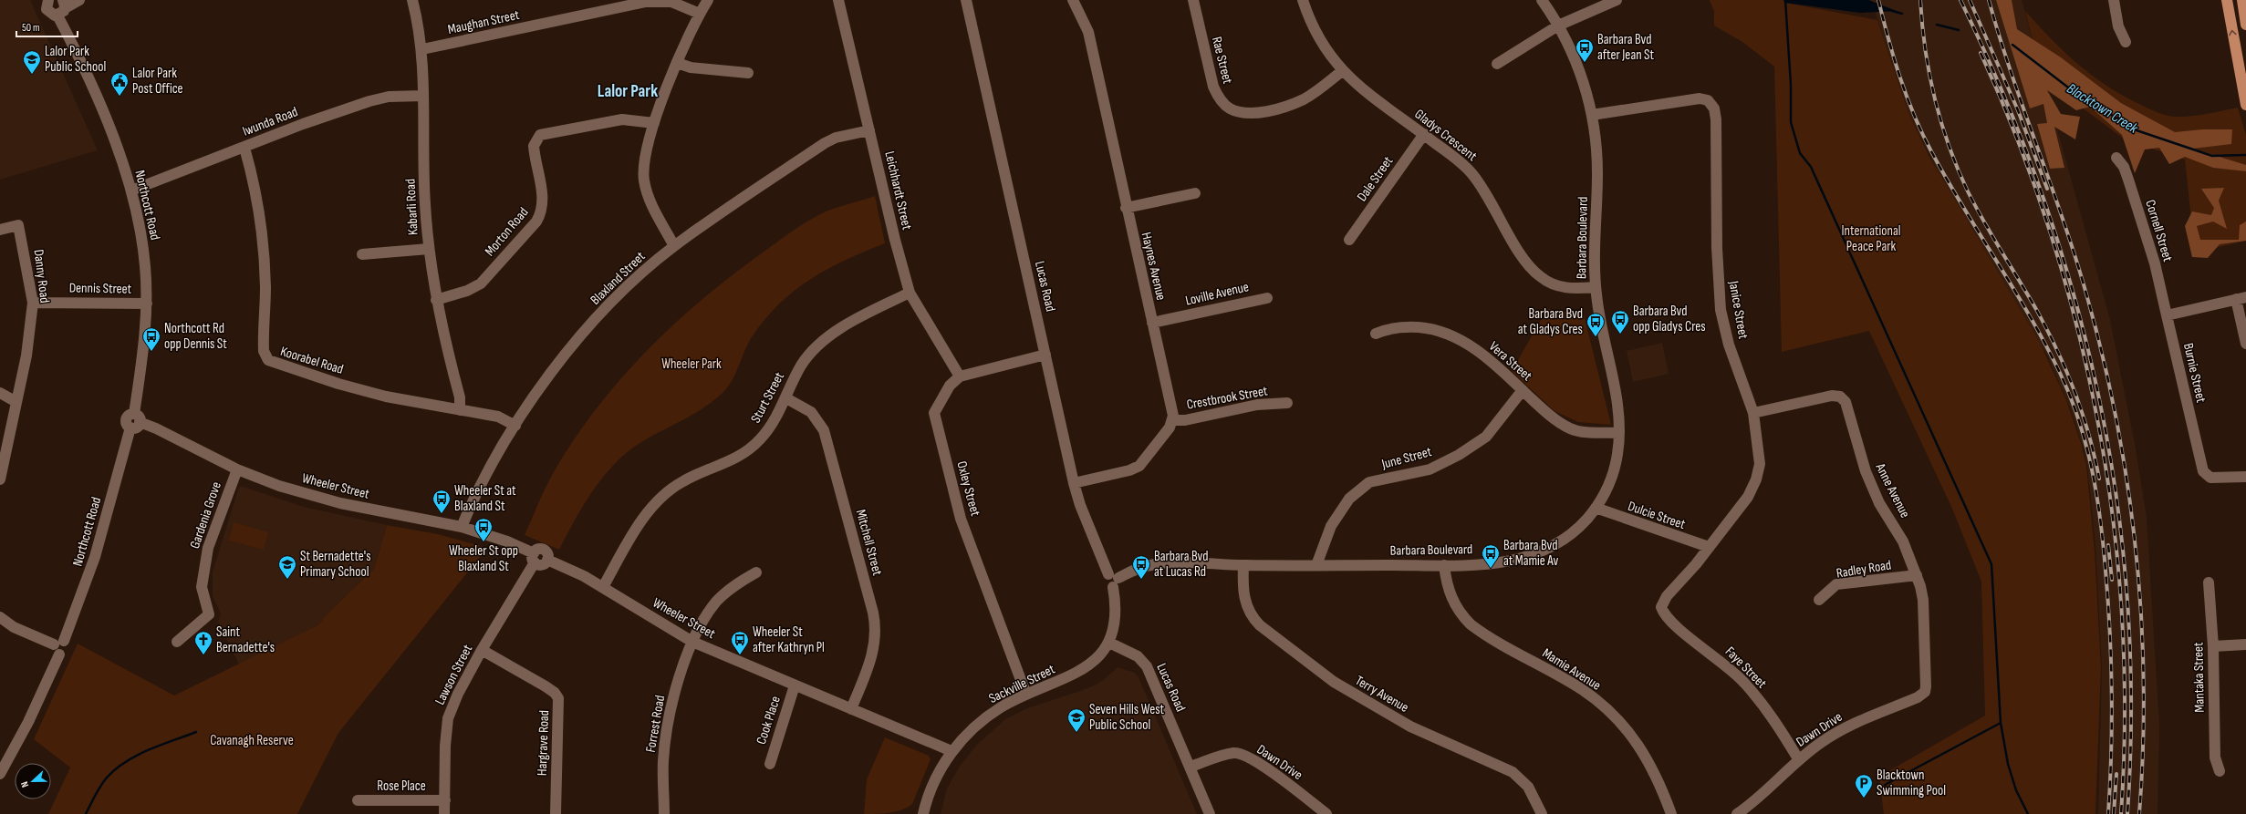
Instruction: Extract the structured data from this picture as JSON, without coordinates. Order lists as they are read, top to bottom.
{
  "streets": {
    "street": [
      "Maughan Street",
      "Rae Street",
      "Iwunda Road",
      "Gladys Crescent",
      "Dale Street",
      "Leichhardt Street",
      "Northcott Road",
      "Kabarli Road",
      "Cornell Street",
      "Morton Road",
      "Barbara Boulevard",
      "Haynes Avenue",
      "Danny Road",
      "Blaxland Street",
      "Lucas Road",
      "Dennis Street",
      "Loville Avenue",
      "Janice Street",
      "Koorabel Road",
      "Vera Street",
      "Burnie Street",
      "Sturt Street",
      "Crestbrook Street",
      "June Street",
      "Wheeler Street",
      "Oxley Street",
      "Anne Avenue",
      "Gardenia Grove",
      "Dulcie Street",
      "Mitchell Street",
      "Radley Road",
      "Faye Street",
      "Mamie Avenue",
      "Lawson Street",
      "Mantaka Street",
      "Sackville Street",
      "Terry Avenue",
      "Cook Place",
      "Forrest Road",
      "Dawn Drive",
      "Hargrave Road",
      "Rose Place"
    ]
  },
  "crossings": [
    ["Maughan Street", "Kabarli Road"],
    ["Rae Street", "Gladys Crescent"],
    ["Iwunda Road", "Northcott Road"],
    ["Iwunda Road", "Kabarli Road"],
    ["Iwunda Road", "Koorabel Road"],
    ["Gladys Crescent", "Dale Street"],
    ["Gladys Crescent", "Barbara Boulevard"],
    ["Leichhardt Street", "Blaxland Street"],
    ["Leichhardt Street", "Sturt Street"],
    ["Leichhardt Street", "Oxley Street"],
    ["Northcott Road", "Dennis Street"],
    ["Northcott Road", "Wheeler Street"],
    ["Kabarli Road", "Morton Road"],
    ["Kabarli Road", "Koorabel Road"],
    ["Cornell Street", "Burnie Street"],
    ["Barbara Boulevard", "Lucas Road"],
    ["Barbara Boulevard", "Janice Street"],
    ["Barbara Boulevard", "Vera Street"],
    ["Barbara Boulevard", "June Street"],
    ["Barbara Boulevard", "Dulcie Street"],
    ["Barbara Boulevard", "Mamie Avenue"],
    ["Barbara Boulevard", "Terry Avenue"],
    ["Haynes Avenue", "Loville Avenue"],
    ["Haynes Avenue", "Crestbrook Street"],
    ["Danny Road", "Dennis Street"],
    ["Blaxland Street", "Koorabel Road"],
    ["Blaxland Street", "Wheeler Street"],
    ["Lucas Road", "Sackville Street"],
    ["Lucas Road", "Dawn Drive"],
    ["Janice Street", "Anne Avenue"],
    ["Janice Street", "Dulcie Street"],
    ["Janice Street", "Faye Street"],
    ["Vera Street", "June Street"],
    ["Sturt Street", "Wheeler Street"],
    ["Sturt Street", "Mitchell Street"],
    ["Wheeler Street", "Gardenia Grove"],
    ["Wheeler Street", "Mitchell Street"],
    ["Wheeler Street", "Lawson Street"],
    ["Wheeler Street", "Sackville Street"],
    ["Wheeler Street", "Cook Place"],
    ["Wheeler Street", "Forrest Road"],
    ["Oxley Street", "Sackville Street"],
    ["Anne Avenue", "Radley Road"],
    ["Anne Avenue", "Dawn Drive"],
    ["Faye Street", "Dawn Drive"],
    ["Lawson Street", "Hargrave Road"],
    ["Lawson Street", "Rose Place"]
  ],
  "districts": ["Lalor Park"],
  "water": ["Blacktown Creek"],
  "parks": ["International Peace Park", "Wheeler Park", "Cavanagh Reserve"],
  "places": {
    "bus stop": [
      "Barbara Bvd after Jean St",
      "Barbara Bvd opp Gladys Cres",
      "Barbara Bvd at Gladys Cres",
      "Northcott Rd opp Dennis St",
      "Wheeler St at Blaxland St",
      "Wheeler St opp Blaxland St",
      "Barbara Bvd at Mamie Av",
      "Barbara Bvd at Lucas Rd",
      "Wheeler St after Kathryn Pl"
    ],
    "school or university": ["Lalor Park Public School", "St Bernadette's Primary School", "Seven Hills West Public School"],
    "public building": ["Lalor Park Post Office"],
    "church": ["Saint Bernadette's"],
    "parking": ["Blacktown Swimming Pool"]
  },
  "scale_bar": "50 m",
  "north": "left"
}
